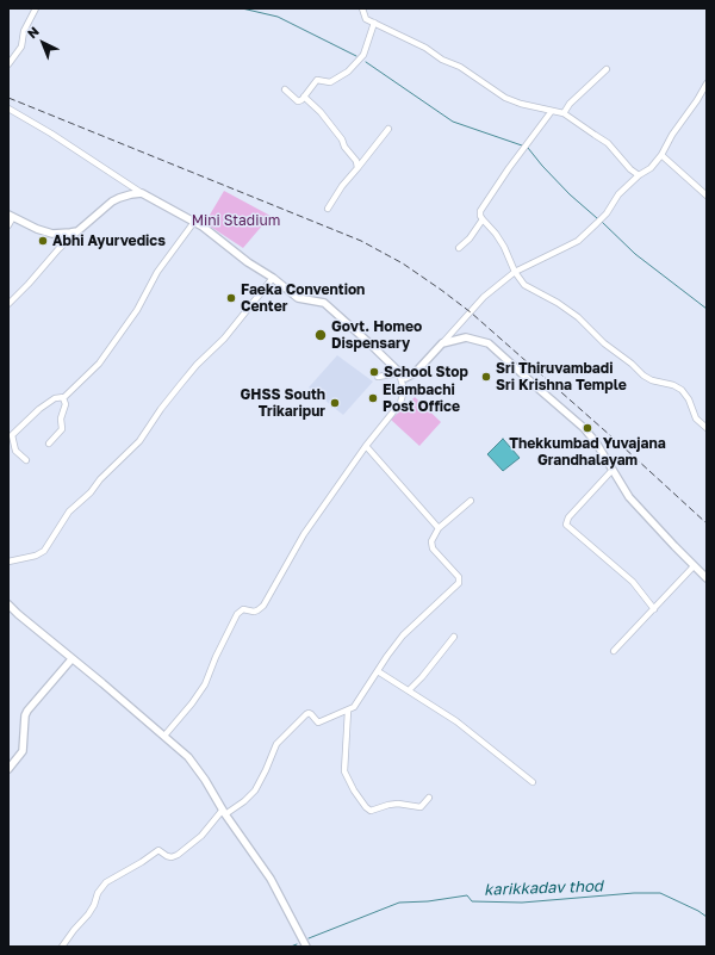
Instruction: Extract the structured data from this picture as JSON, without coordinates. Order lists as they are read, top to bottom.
{
  "water": ["karikkadav thod"],
  "parks": ["Mini Stadium"],
  "places": [
    "Abhi Ayurvedics",
    "Faeka Convention Center",
    "Govt. Homeo Dispensary",
    "School Stop",
    "Sri Thiruvambadi Sri Krishna Temple",
    "Elambachi Post Office",
    "GHSS South Trikaripur",
    "Thekkumbad Yuvajana Grandhalayam"
  ],
  "north": "top left"
}
